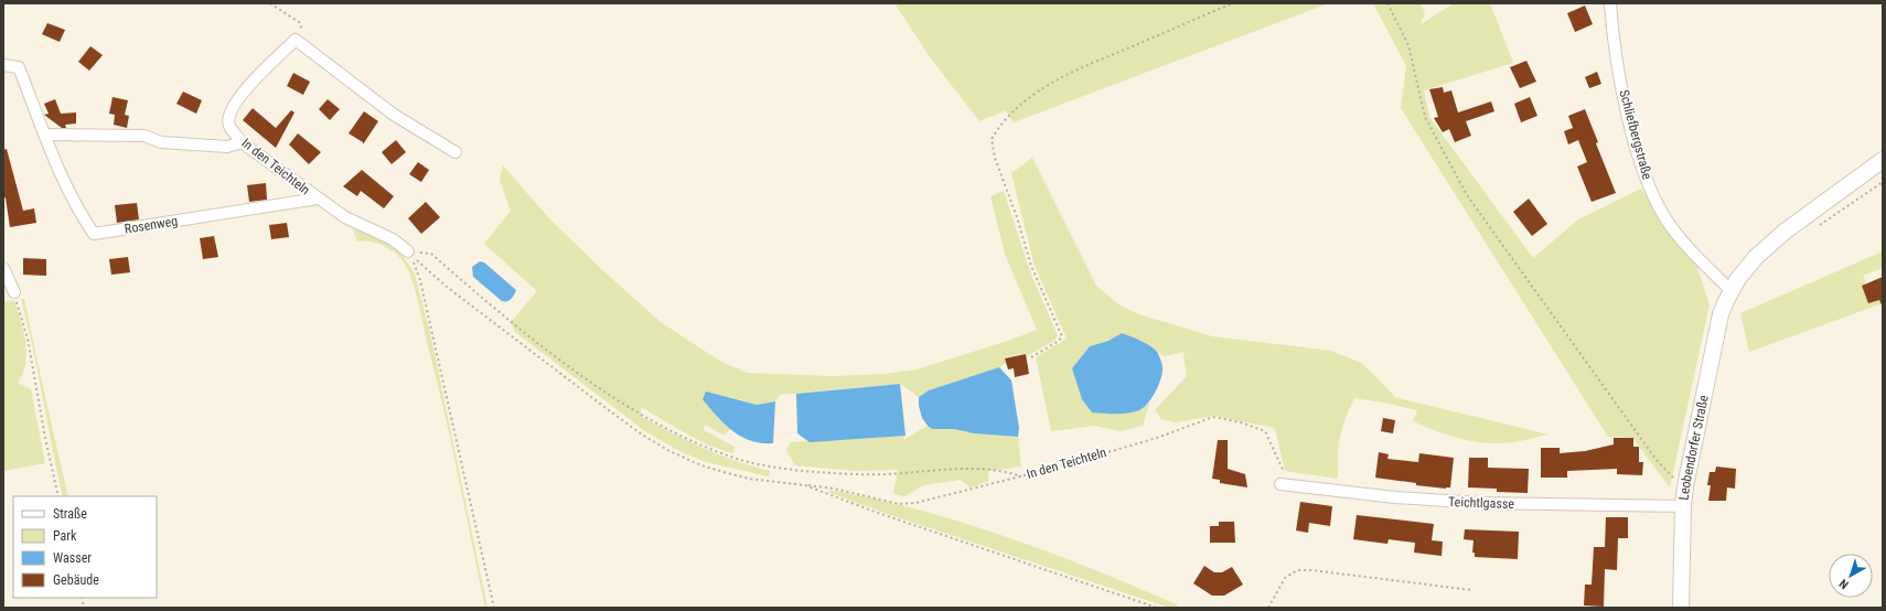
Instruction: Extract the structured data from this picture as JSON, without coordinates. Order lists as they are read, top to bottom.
{
  "streets": {
    "main road": ["Leobendorfer Straße"],
    "street": [
      "Schliefbergstraße",
      "In den Teichteln",
      "Rosenweg",
      "Teichtlgasse"
    ]
  },
  "crossings": [
    ["Schliefbergstraße", "Leobendorfer Straße"],
    ["In den Teichteln", "Rosenweg"],
    ["In den Teichteln", "Teichtlgasse"],
    ["Leobendorfer Straße", "Teichtlgasse"]
  ],
  "legend": [
    "Straße",
    "Park",
    "Wasser",
    "Gebäude"
  ],
  "north": "bottom left"
}
